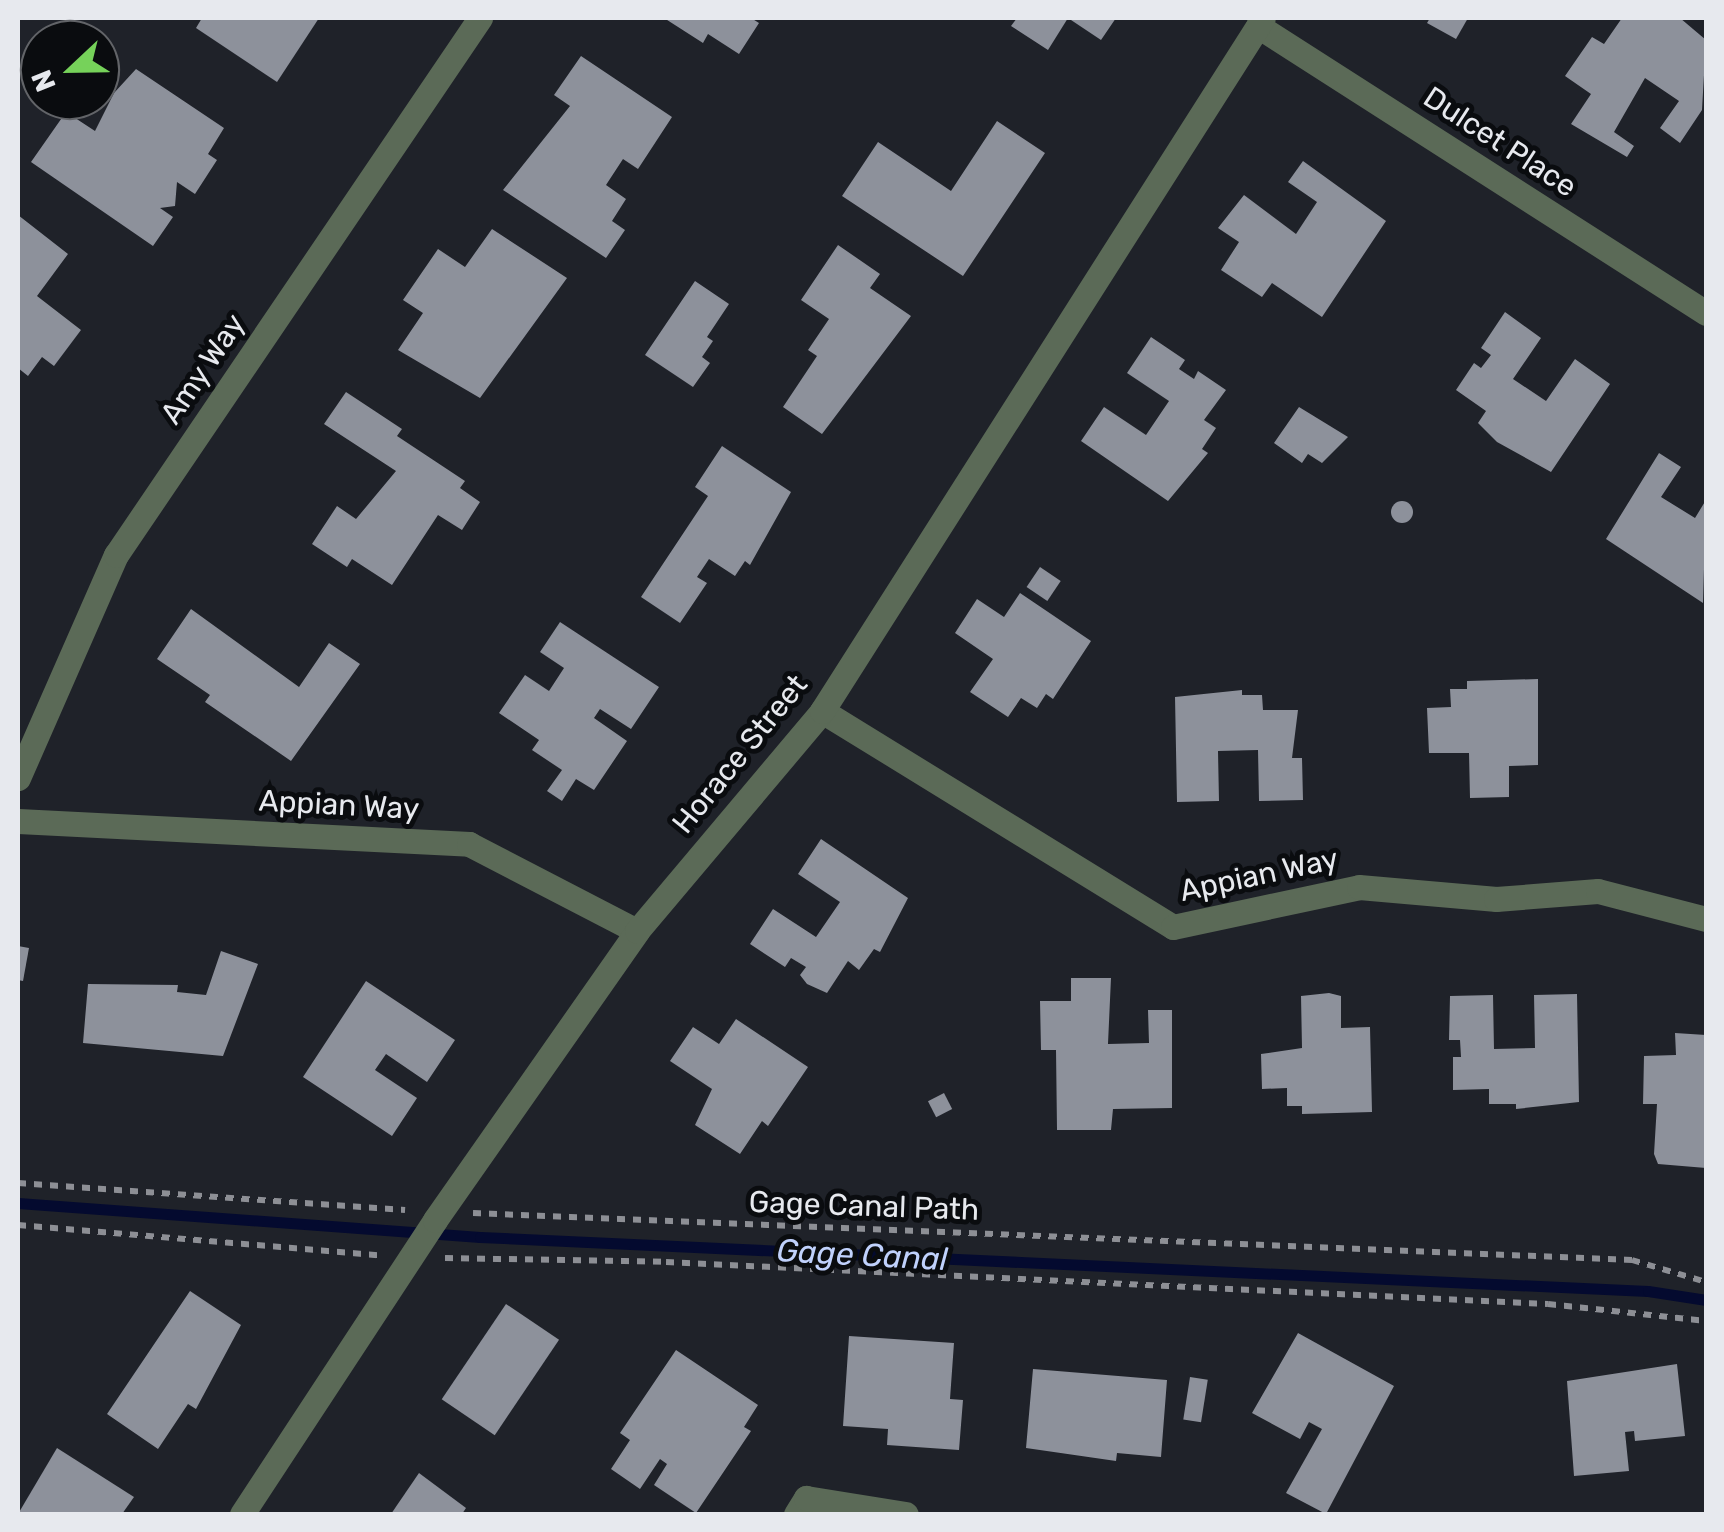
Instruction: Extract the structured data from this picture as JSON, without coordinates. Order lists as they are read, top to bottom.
{
  "streets": {
    "street": [
      "Dulcet Place",
      "Amy Way",
      "Horace Street",
      "Appian Way"
    ],
    "path": ["Gage Canal Path"]
  },
  "crossings": [
    ["Dulcet Place", "Horace Street"],
    ["Horace Street", "Appian Way"],
    ["Horace Street", "Gage Canal Path"]
  ],
  "water": ["Gage Canal"],
  "north": "left"
}
